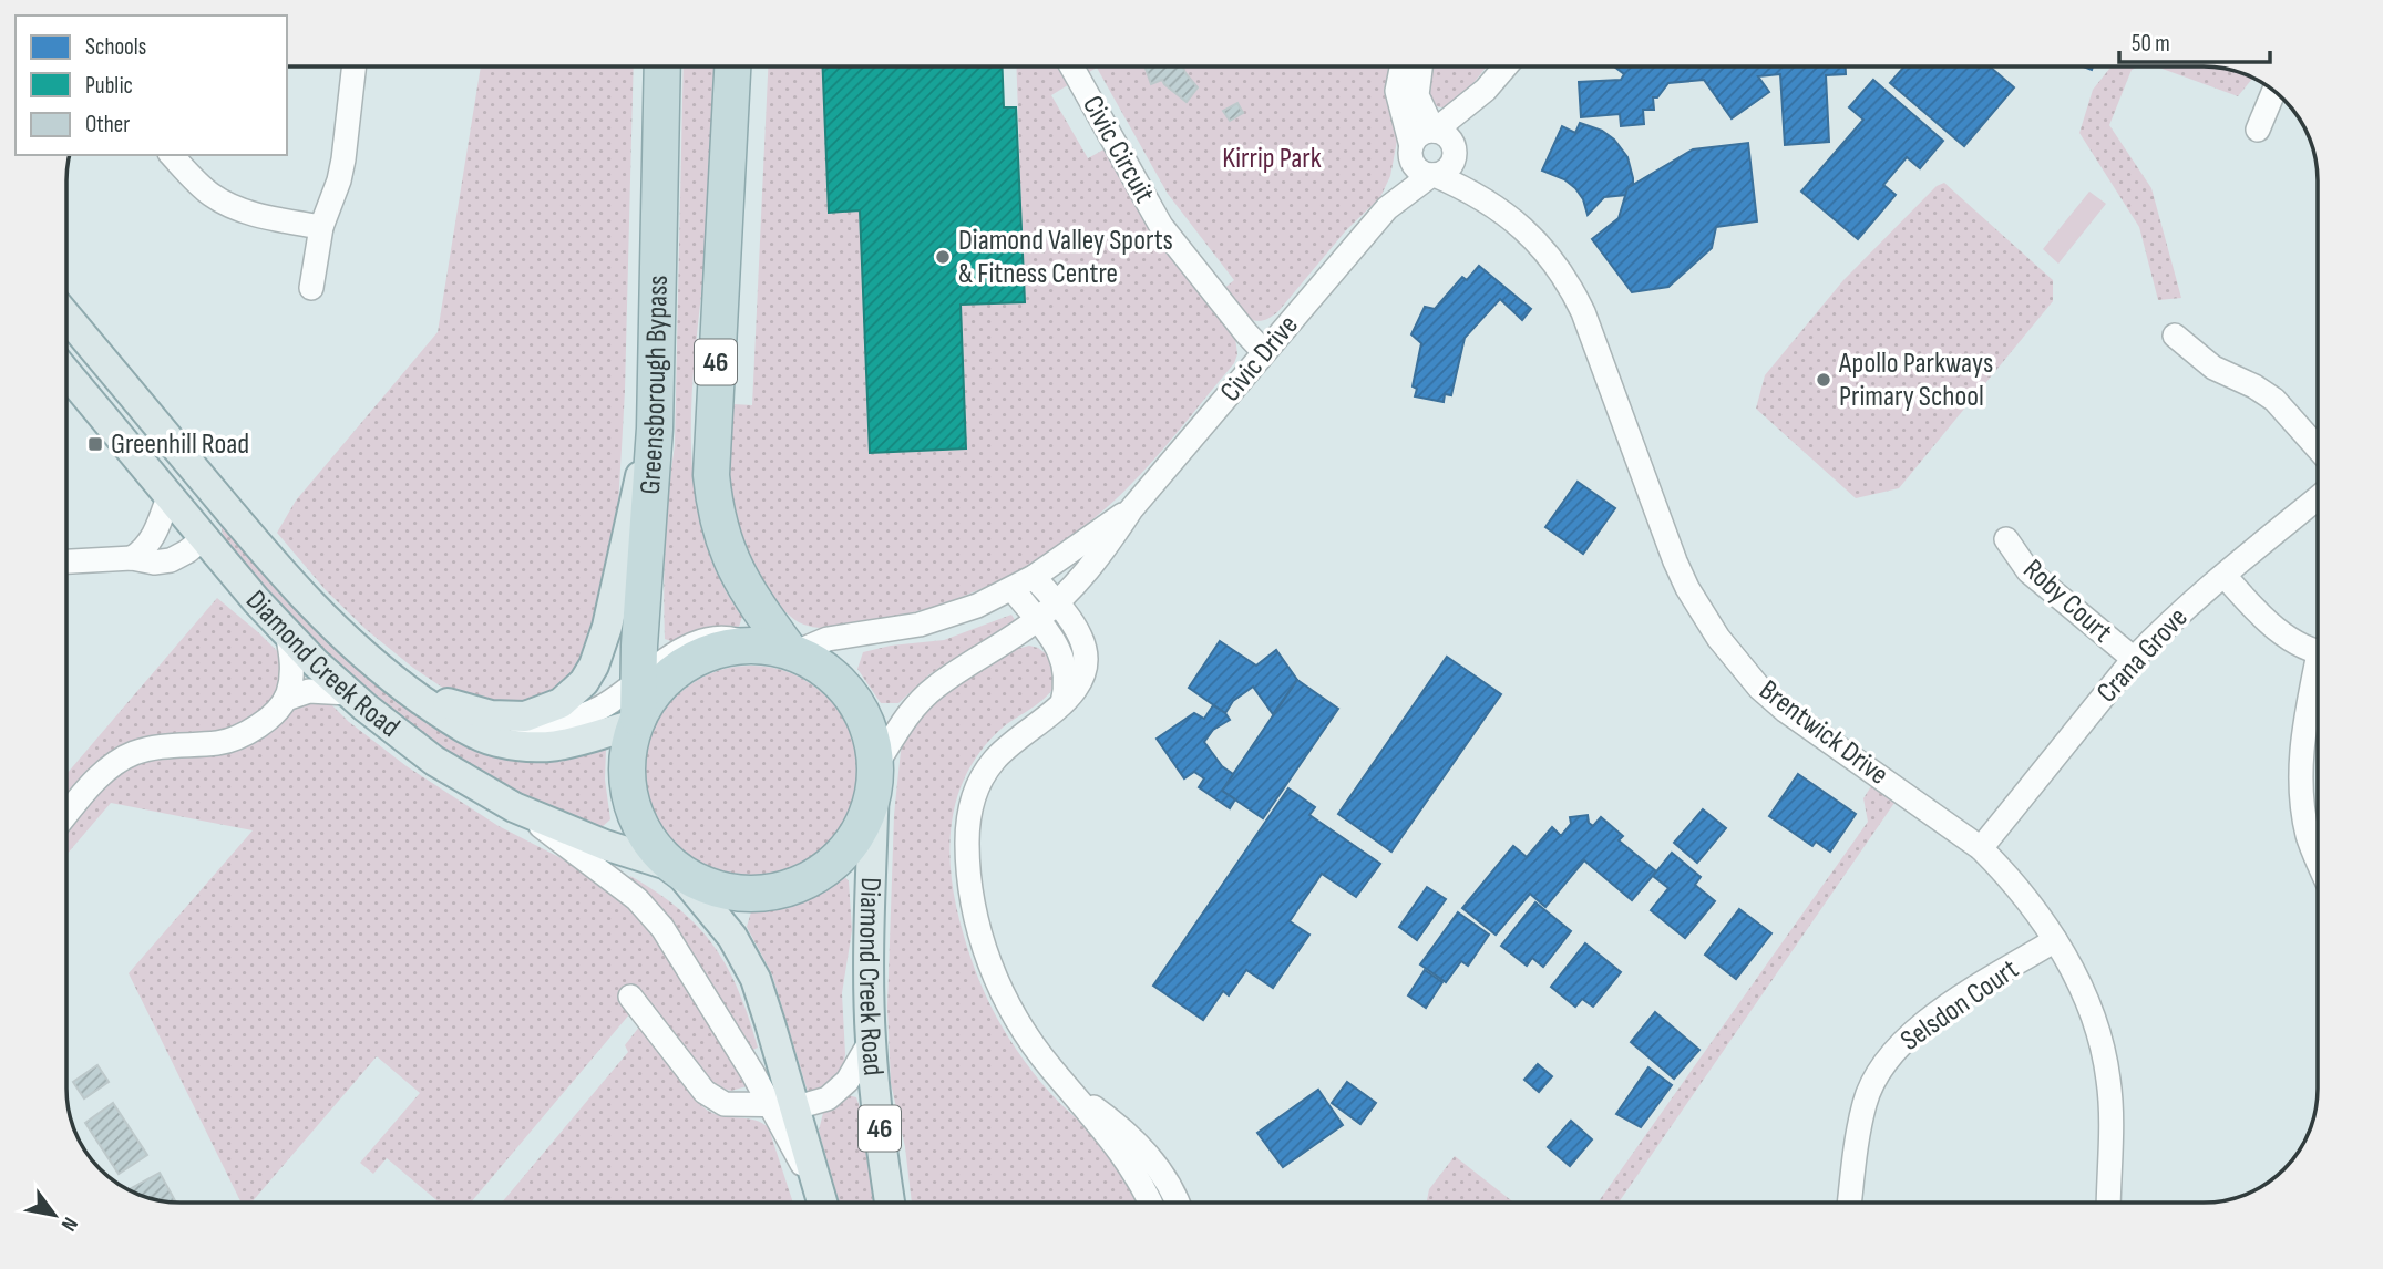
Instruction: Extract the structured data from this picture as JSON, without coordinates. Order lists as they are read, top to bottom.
{
  "streets": {
    "highway": ["46", "Greensborough Bypass"],
    "main road": ["Diamond Creek Road"],
    "street": [
      "Civic Circuit",
      "Civic Drive",
      "Roby Court",
      "Crana Grove",
      "Brentwick Drive",
      "Selsdon Court"
    ]
  },
  "crossings": [
    ["Civic Circuit", "Civic Drive"],
    ["Civic Drive", "46"],
    ["Civic Drive", "Greensborough Bypass"],
    ["Civic Drive", "Diamond Creek Road"],
    ["Civic Drive", "Brentwick Drive"],
    ["46", "Greensborough Bypass"],
    ["46", "Diamond Creek Road"],
    ["Greensborough Bypass", "Diamond Creek Road"],
    ["Roby Court", "Crana Grove"],
    ["Crana Grove", "Brentwick Drive"],
    ["Brentwick Drive", "Selsdon Court"]
  ],
  "parks": ["Kirrip Park"],
  "places": {
    "other": ["Diamond Valley Sports & Fitness Centre", "Apollo Parkways Primary School"],
    "transit": ["Greenhill Road"]
  },
  "legend": ["Schools", "Public", "Other"],
  "scale_bar": "50 m",
  "north": "bottom right"
}
